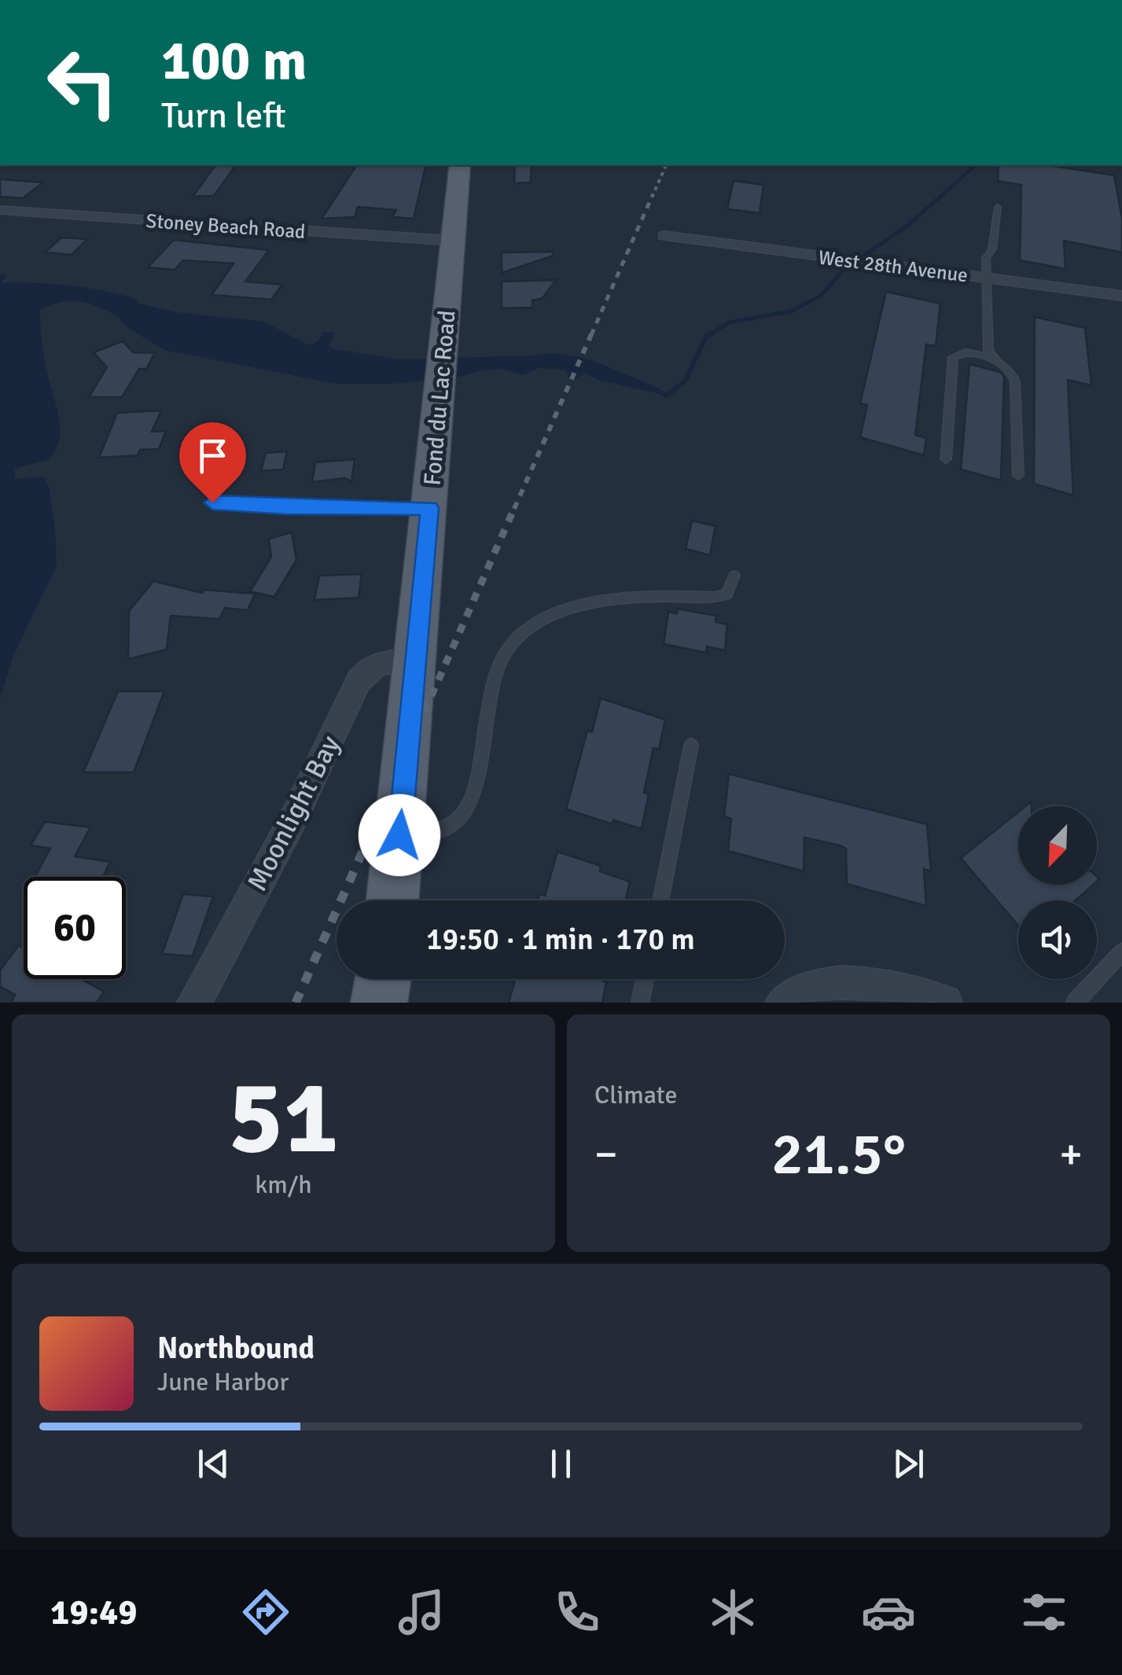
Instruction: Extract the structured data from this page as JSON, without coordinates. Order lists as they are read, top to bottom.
{
  "streets": {
    "main road": ["Fond du Lac Road"],
    "street": ["Stoney Beach Road", "West 28th Avenue", "Moonlight Bay"]
  },
  "crossings": [
    ["Stoney Beach Road", "Fond du Lac Road"],
    ["Fond du Lac Road", "Moonlight Bay"]
  ],
  "north": "bottom left",
  "page": {
    "turn": ["100 m", "Turn left"],
    "limit": "60",
    "trip": "19:50 · 1 min · 170 m",
    "tile": [
      ["51", "km/h"],
      "Climate"
    ],
    "heat": ["−", "21.5°", "+"],
    "song": ["Northbound", "June Harbor"],
    "tabs": "19:49"
  }
}
